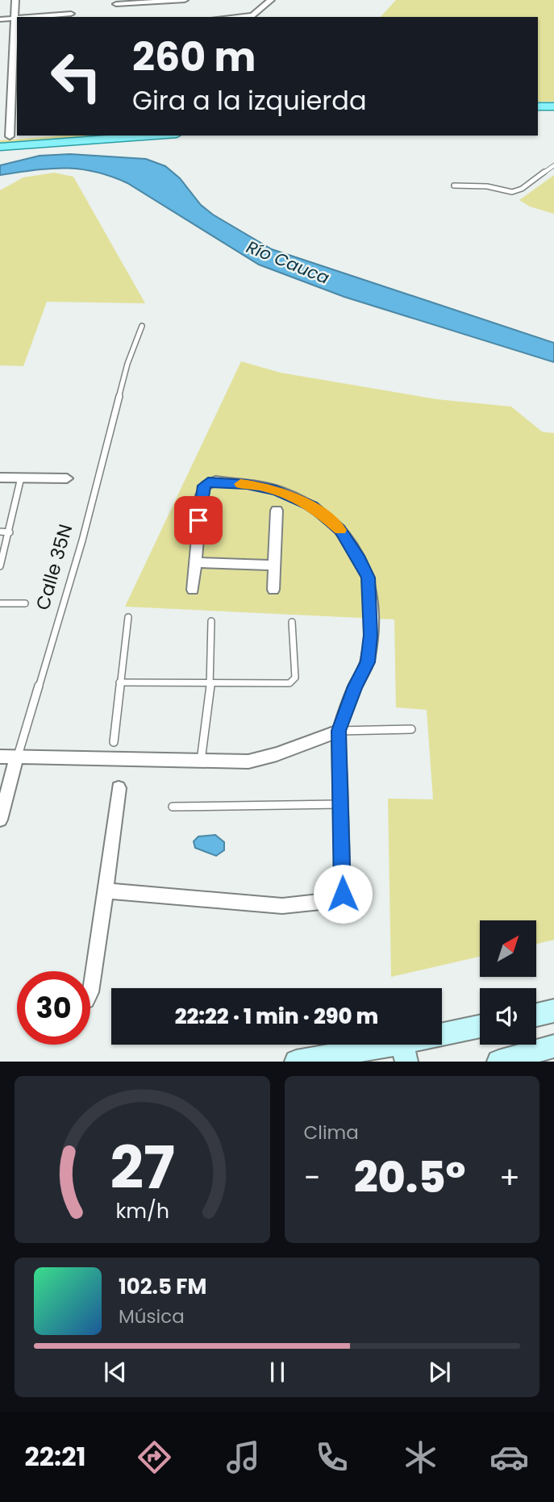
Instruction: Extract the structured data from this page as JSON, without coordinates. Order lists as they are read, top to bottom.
{
  "streets": {
    "street": ["Calle 35N"]
  },
  "water": ["Río Cauca"],
  "north": "top right",
  "page": {
    "turn": ["260 m", "Gira a la izquierda"],
    "limit": "30",
    "trip": "22:22 · 1 min · 290 m",
    "tile": "Clima",
    "heat": ["−", "20.5°", "+"],
    "song": ["102.5 FM", "Música"],
    "tabs": "22:21",
    "gauge": ["27", "km/h"]
  }
}
